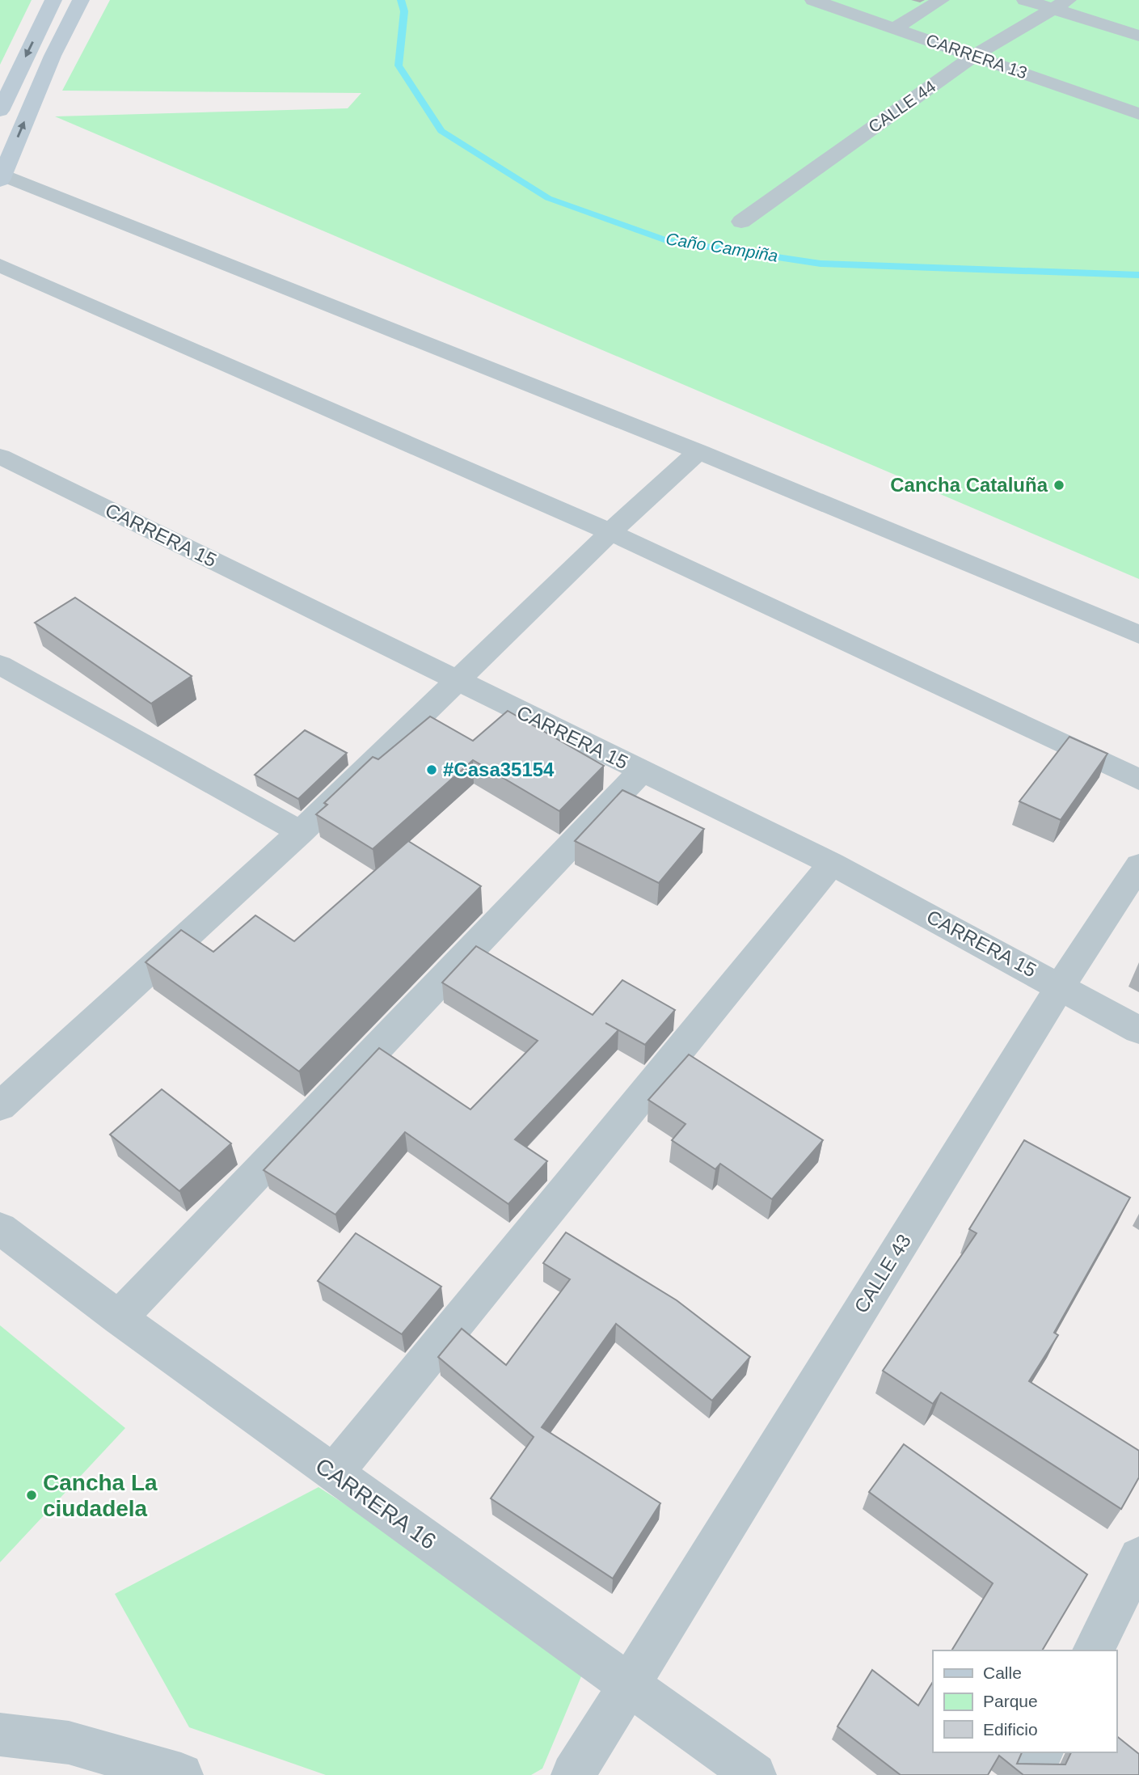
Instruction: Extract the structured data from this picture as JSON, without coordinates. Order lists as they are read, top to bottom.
{
  "streets": {
    "street": [
      "CARRERA 13",
      "CALLE 44",
      "CARRERA 15",
      "CALLE 43",
      "CARRERA 16"
    ]
  },
  "crossings": [
    ["CARRERA 13", "CALLE 44"],
    ["CARRERA 15", "CALLE 43"],
    ["CALLE 43", "CARRERA 16"]
  ],
  "water": ["Caño Campiña"],
  "places": ["Cancha Cataluña", "#Casa35154", "Cancha La ciudadela"],
  "legend": ["Calle", "Parque", "Edificio"]
}
